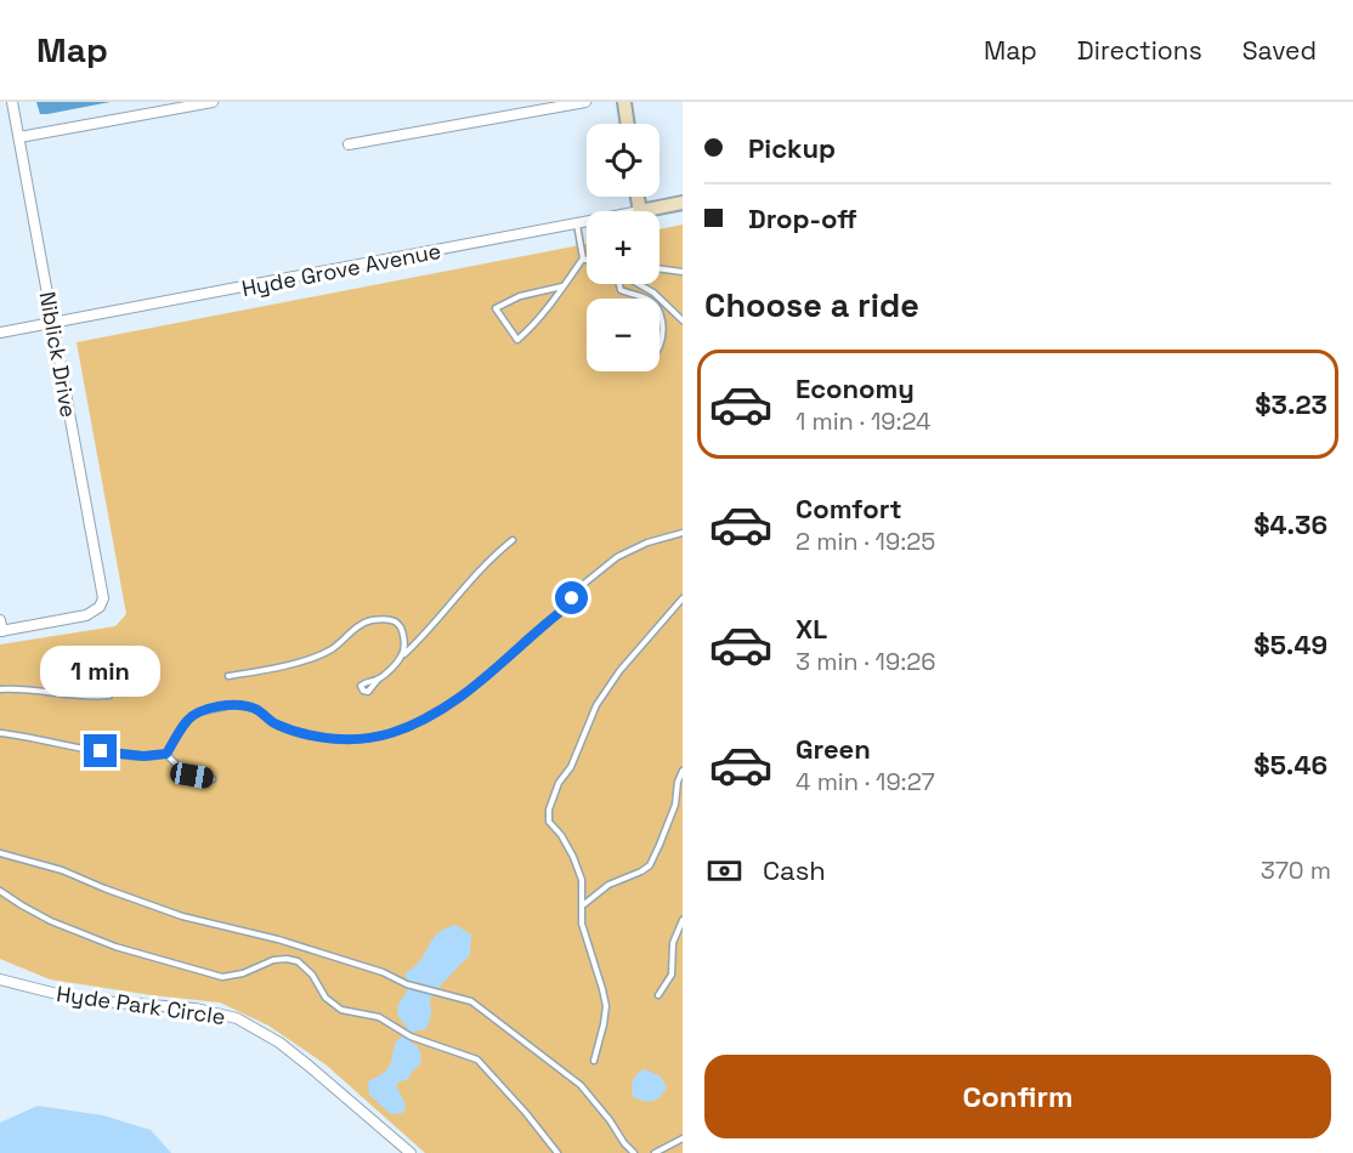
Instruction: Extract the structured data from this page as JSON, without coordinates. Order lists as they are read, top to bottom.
{
  "streets": {
    "street": ["Hyde Grove Avenue", "Niblick Drive", "Hyde Park Circle"]
  },
  "crossings": [
    ["Hyde Grove Avenue", "Niblick Drive"]
  ],
  "page": {
    "header": "Map",
    "nav": ["Map", "Directions", "Saved"],
    "banner": ["Pickup", "Drop-off"],
    "map_buttons": ["+", "−"],
    "heading": "Choose a ride",
    "list": [
      {
        "name": "Economy",
        "note": "1 min · 19:24",
        "value": "$3.23"
      },
      {
        "name": "Comfort",
        "note": "2 min · 19:25",
        "value": "$4.36"
      },
      {
        "name": "XL",
        "note": "3 min · 19:26",
        "value": "$5.49"
      },
      {
        "name": "Green",
        "note": "4 min · 19:27",
        "value": "$5.46"
      }
    ],
    "bubble": "1 min",
    "pay": ["Cash", "370 m"],
    "buttons": "Confirm"
  }
}
